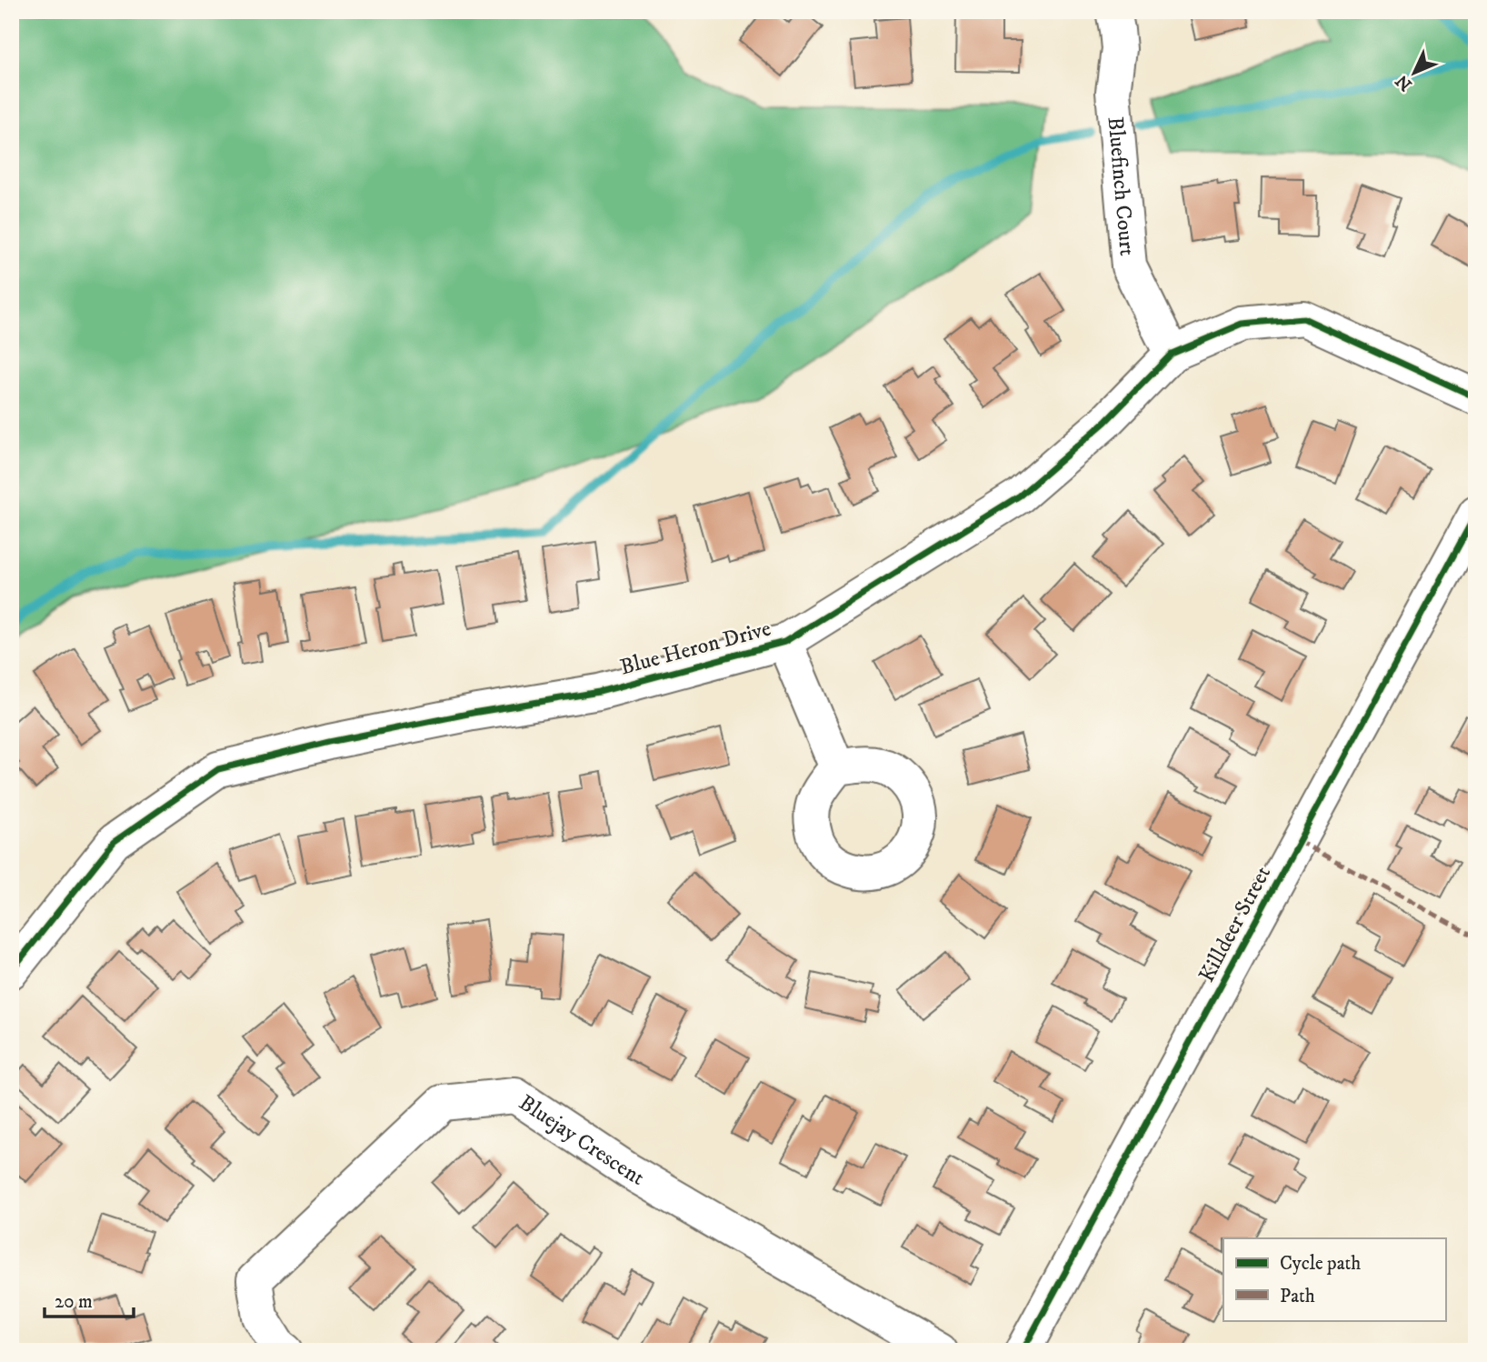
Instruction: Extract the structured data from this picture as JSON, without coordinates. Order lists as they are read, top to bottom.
{
  "streets": {
    "street": [
      "Bluefinch Court",
      "Blue Heron Drive",
      "Killdeer Street",
      "Bluejay Crescent"
    ]
  },
  "crossings": [
    ["Bluefinch Court", "Blue Heron Drive"]
  ],
  "legend": ["Cycle path", "Path"],
  "scale_bar": "20 m",
  "north": "bottom left"
}
